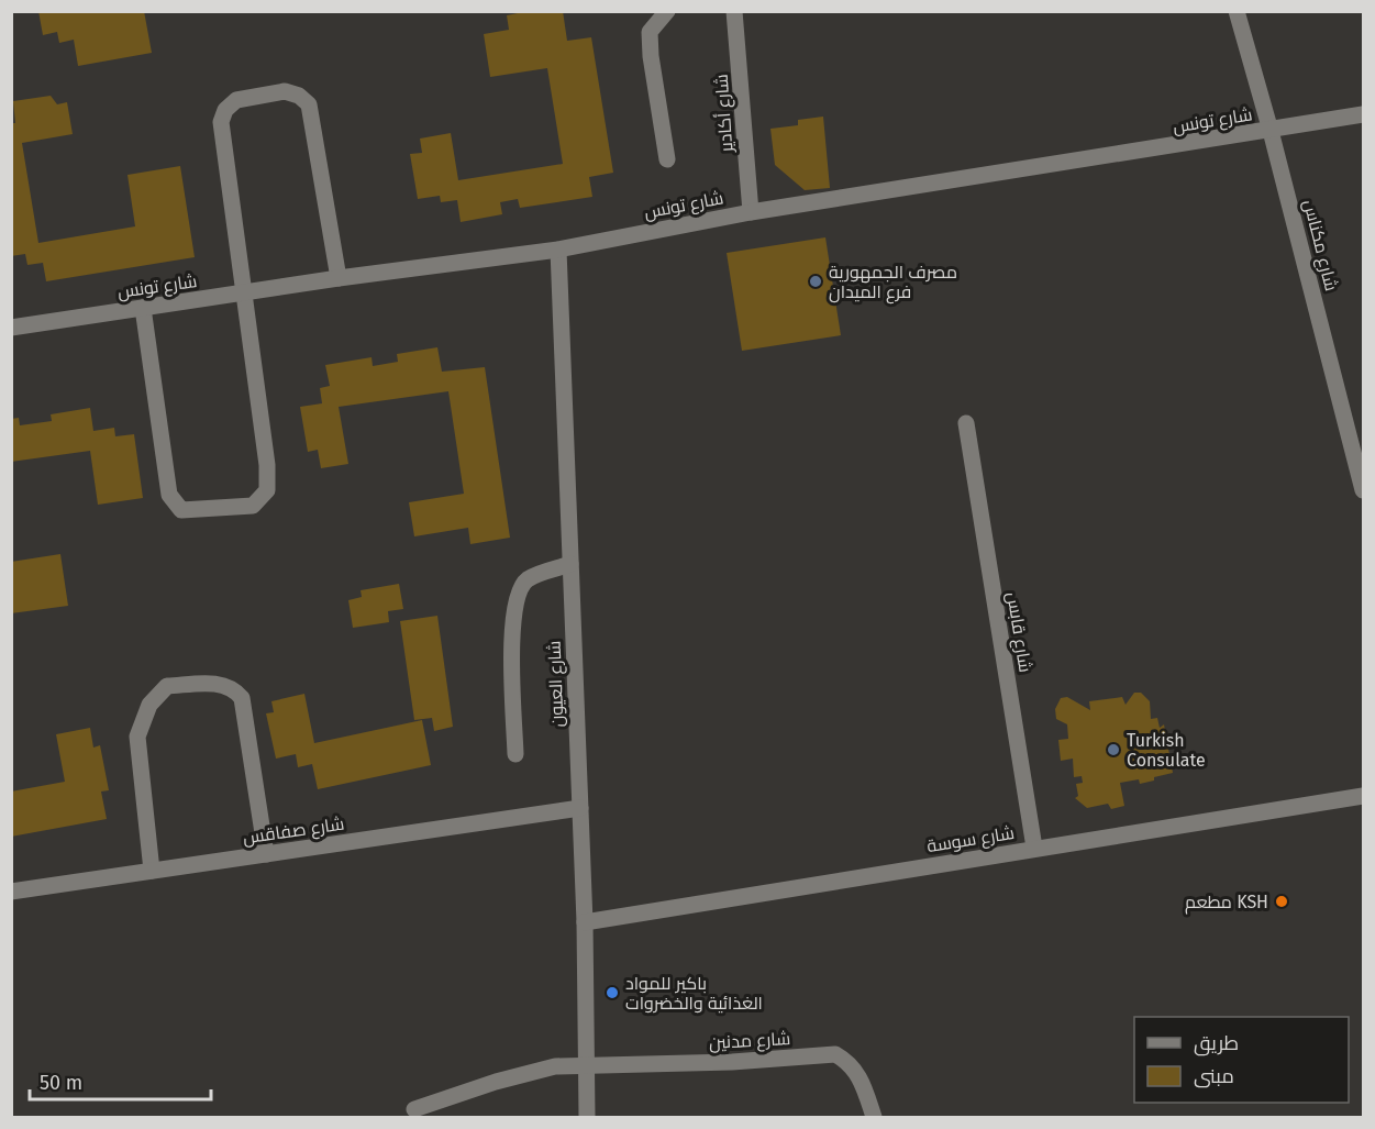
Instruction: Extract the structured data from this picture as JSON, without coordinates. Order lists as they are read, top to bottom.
{
  "streets": {
    "street": [
      "شارع أكادير",
      "شارع تونس",
      "شارع مكناس",
      "شارع قابس",
      "شارع العيون",
      "شارع صفاقس",
      "شارع سوسة",
      "شارع مدنين"
    ]
  },
  "crossings": [
    ["شارع أكادير", "شارع تونس"],
    ["شارع تونس", "شارع مكناس"],
    ["شارع تونس", "شارع العيون"],
    ["شارع قابس", "شارع سوسة"],
    ["شارع العيون", "شارع صفاقس"],
    ["شارع العيون", "شارع سوسة"],
    ["شارع العيون", "شارع مدنين"]
  ],
  "places": [
    "مصرف الجمهورية فرع الميدان",
    "Turkish Consulate",
    "مطعم KSH",
    "باكير للمواد الغذائية والخضروات"
  ],
  "legend": ["طريق", "مبنى"],
  "scale_bar": "50 m"
}
